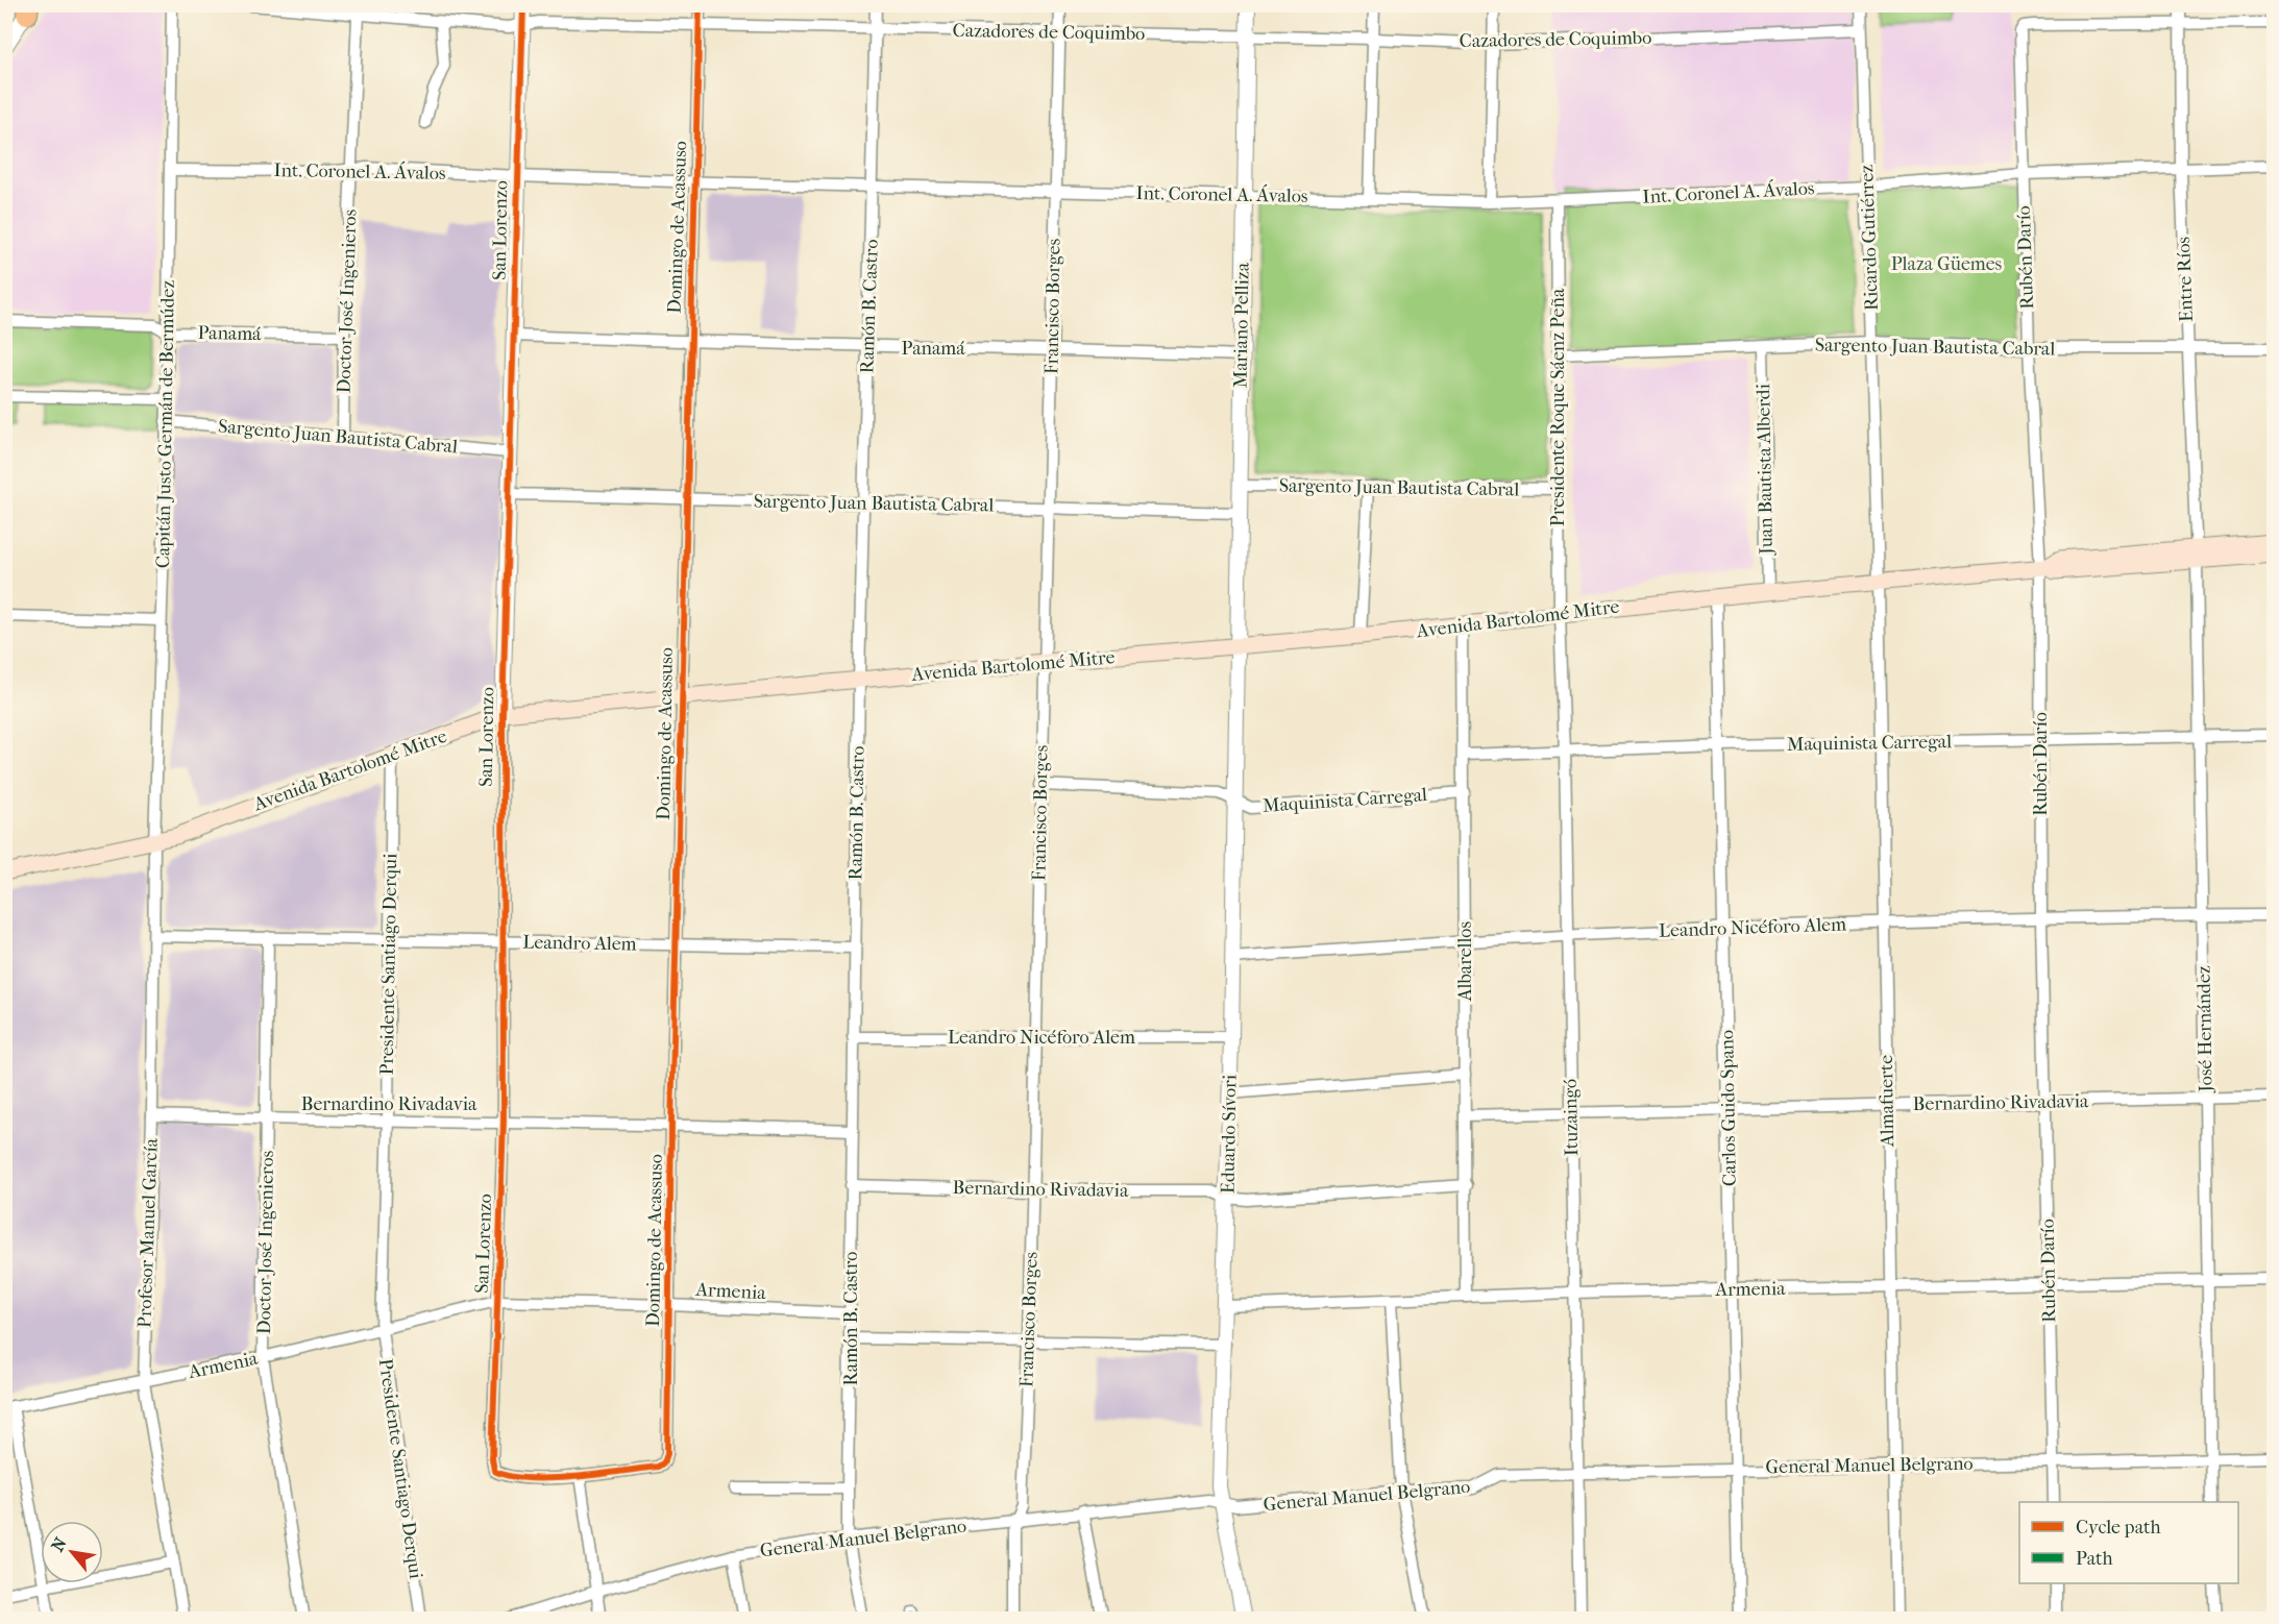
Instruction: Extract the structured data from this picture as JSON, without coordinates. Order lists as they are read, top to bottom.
{
  "streets": {
    "main road": ["Avenida Bartolomé Mitre"],
    "street": [
      "Cazadores de Coquimbo",
      "Int. Coronel A. Ávalos",
      "Domingo de Acassuso",
      "San Lorenzo",
      "Ricardo Gutiérrez",
      "Rubén Darío",
      "Entre Ríos",
      "Doctor José Ingenieros",
      "Ramón B. Castro",
      "Francisco Borges",
      "Mariano Pelliza",
      "Panamá",
      "Sargento Juan Bautista Cabral",
      "Presidente Roque Sáenz Peña",
      "Capitán Justo Germán de Bermúdez",
      "Juan Bautista Alberdi",
      "Maquinista Carregal",
      "Leandro Nicéforo Alem",
      "Leandro Alem",
      "Albarellos",
      "Presidente Santiago Derqui",
      "José Hernández",
      "Almafuerte",
      "Bernardino Rivadavia",
      "Carlos Guido Spano",
      "Ituzaingó",
      "Eduardo Sívori",
      "Profesor Manuel García",
      "Armenia",
      "General Manuel Belgrano"
    ]
  },
  "crossings": [
    ["Cazadores de Coquimbo", "Domingo de Acassuso"],
    ["Cazadores de Coquimbo", "San Lorenzo"],
    ["Cazadores de Coquimbo", "Ricardo Gutiérrez"],
    ["Cazadores de Coquimbo", "Doctor José Ingenieros"],
    ["Cazadores de Coquimbo", "Ramón B. Castro"],
    ["Cazadores de Coquimbo", "Francisco Borges"],
    ["Cazadores de Coquimbo", "Mariano Pelliza"],
    ["Int. Coronel A. Ávalos", "Domingo de Acassuso"],
    ["Int. Coronel A. Ávalos", "San Lorenzo"],
    ["Int. Coronel A. Ávalos", "Ricardo Gutiérrez"],
    ["Int. Coronel A. Ávalos", "Rubén Darío"],
    ["Int. Coronel A. Ávalos", "Entre Ríos"],
    ["Int. Coronel A. Ávalos", "Doctor José Ingenieros"],
    ["Int. Coronel A. Ávalos", "Ramón B. Castro"],
    ["Int. Coronel A. Ávalos", "Francisco Borges"],
    ["Int. Coronel A. Ávalos", "Mariano Pelliza"],
    ["Int. Coronel A. Ávalos", "Presidente Roque Sáenz Peña"],
    ["Int. Coronel A. Ávalos", "Capitán Justo Germán de Bermúdez"],
    ["Domingo de Acassuso", "San Lorenzo"],
    ["Domingo de Acassuso", "Panamá"],
    ["Domingo de Acassuso", "Sargento Juan Bautista Cabral"],
    ["Domingo de Acassuso", "Avenida Bartolomé Mitre"],
    ["Domingo de Acassuso", "Leandro Alem"],
    ["Domingo de Acassuso", "Bernardino Rivadavia"],
    ["Domingo de Acassuso", "Armenia"],
    ["San Lorenzo", "Panamá"],
    ["San Lorenzo", "Sargento Juan Bautista Cabral"],
    ["San Lorenzo", "Avenida Bartolomé Mitre"],
    ["San Lorenzo", "Leandro Alem"],
    ["San Lorenzo", "Bernardino Rivadavia"],
    ["San Lorenzo", "Armenia"],
    ["Ricardo Gutiérrez", "Sargento Juan Bautista Cabral"],
    ["Ricardo Gutiérrez", "Avenida Bartolomé Mitre"],
    ["Ricardo Gutiérrez", "Almafuerte"],
    ["Rubén Darío", "Entre Ríos"],
    ["Rubén Darío", "Sargento Juan Bautista Cabral"],
    ["Rubén Darío", "Avenida Bartolomé Mitre"],
    ["Rubén Darío", "Maquinista Carregal"],
    ["Rubén Darío", "Leandro Nicéforo Alem"],
    ["Rubén Darío", "Bernardino Rivadavia"],
    ["Rubén Darío", "Armenia"],
    ["Rubén Darío", "General Manuel Belgrano"],
    ["Entre Ríos", "Sargento Juan Bautista Cabral"],
    ["Entre Ríos", "Avenida Bartolomé Mitre"],
    ["Entre Ríos", "José Hernández"],
    ["Doctor José Ingenieros", "Panamá"],
    ["Doctor José Ingenieros", "Sargento Juan Bautista Cabral"],
    ["Doctor José Ingenieros", "Leandro Alem"],
    ["Doctor José Ingenieros", "Bernardino Rivadavia"],
    ["Doctor José Ingenieros", "Armenia"],
    ["Ramón B. Castro", "Panamá"],
    ["Ramón B. Castro", "Sargento Juan Bautista Cabral"],
    ["Ramón B. Castro", "Avenida Bartolomé Mitre"],
    ["Ramón B. Castro", "Leandro Nicéforo Alem"],
    ["Ramón B. Castro", "Leandro Alem"],
    ["Ramón B. Castro", "Bernardino Rivadavia"],
    ["Ramón B. Castro", "Armenia"],
    ["Ramón B. Castro", "General Manuel Belgrano"],
    ["Francisco Borges", "Panamá"],
    ["Francisco Borges", "Sargento Juan Bautista Cabral"],
    ["Francisco Borges", "Avenida Bartolomé Mitre"],
    ["Francisco Borges", "Maquinista Carregal"],
    ["Francisco Borges", "Leandro Nicéforo Alem"],
    ["Francisco Borges", "Bernardino Rivadavia"],
    ["Francisco Borges", "General Manuel Belgrano"],
    ["Mariano Pelliza", "Panamá"],
    ["Mariano Pelliza", "Sargento Juan Bautista Cabral"],
    ["Mariano Pelliza", "Avenida Bartolomé Mitre"],
    ["Mariano Pelliza", "Eduardo Sívori"],
    ["Panamá", "Capitán Justo Germán de Bermúdez"],
    ["Sargento Juan Bautista Cabral", "Presidente Roque Sáenz Peña"],
    ["Sargento Juan Bautista Cabral", "Capitán Justo Germán de Bermúdez"],
    ["Sargento Juan Bautista Cabral", "Juan Bautista Alberdi"],
    ["Presidente Roque Sáenz Peña", "Avenida Bartolomé Mitre"],
    ["Presidente Roque Sáenz Peña", "Ituzaingó"],
    ["Capitán Justo Germán de Bermúdez", "Avenida Bartolomé Mitre"],
    ["Capitán Justo Germán de Bermúdez", "Profesor Manuel García"],
    ["Juan Bautista Alberdi", "Avenida Bartolomé Mitre"],
    ["Avenida Bartolomé Mitre", "Albarellos"],
    ["Avenida Bartolomé Mitre", "Presidente Santiago Derqui"],
    ["Avenida Bartolomé Mitre", "José Hernández"],
    ["Avenida Bartolomé Mitre", "Almafuerte"],
    ["Avenida Bartolomé Mitre", "Carlos Guido Spano"],
    ["Avenida Bartolomé Mitre", "Ituzaingó"],
    ["Avenida Bartolomé Mitre", "Eduardo Sívori"],
    ["Avenida Bartolomé Mitre", "Profesor Manuel García"],
    ["Maquinista Carregal", "Albarellos"],
    ["Maquinista Carregal", "José Hernández"],
    ["Maquinista Carregal", "Almafuerte"],
    ["Maquinista Carregal", "Carlos Guido Spano"],
    ["Maquinista Carregal", "Ituzaingó"],
    ["Maquinista Carregal", "Eduardo Sívori"],
    ["Leandro Nicéforo Alem", "Albarellos"],
    ["Leandro Nicéforo Alem", "José Hernández"],
    ["Leandro Nicéforo Alem", "Almafuerte"],
    ["Leandro Nicéforo Alem", "Carlos Guido Spano"],
    ["Leandro Nicéforo Alem", "Ituzaingó"],
    ["Leandro Nicéforo Alem", "Eduardo Sívori"],
    ["Leandro Alem", "Presidente Santiago Derqui"],
    ["Leandro Alem", "Profesor Manuel García"],
    ["Albarellos", "Bernardino Rivadavia"],
    ["Albarellos", "Armenia"],
    ["Presidente Santiago Derqui", "Bernardino Rivadavia"],
    ["Presidente Santiago Derqui", "Armenia"],
    ["José Hernández", "Bernardino Rivadavia"],
    ["José Hernández", "Armenia"],
    ["José Hernández", "General Manuel Belgrano"],
    ["Almafuerte", "Bernardino Rivadavia"],
    ["Almafuerte", "Armenia"],
    ["Almafuerte", "General Manuel Belgrano"],
    ["Bernardino Rivadavia", "Carlos Guido Spano"],
    ["Bernardino Rivadavia", "Ituzaingó"],
    ["Bernardino Rivadavia", "Eduardo Sívori"],
    ["Bernardino Rivadavia", "Profesor Manuel García"],
    ["Carlos Guido Spano", "Armenia"],
    ["Carlos Guido Spano", "General Manuel Belgrano"],
    ["Ituzaingó", "Armenia"],
    ["Ituzaingó", "General Manuel Belgrano"],
    ["Eduardo Sívori", "Armenia"],
    ["Eduardo Sívori", "General Manuel Belgrano"],
    ["Profesor Manuel García", "Armenia"]
  ],
  "parks": ["Plaza Güemes"],
  "legend": ["Cycle path", "Path"],
  "north": "top left"
}
